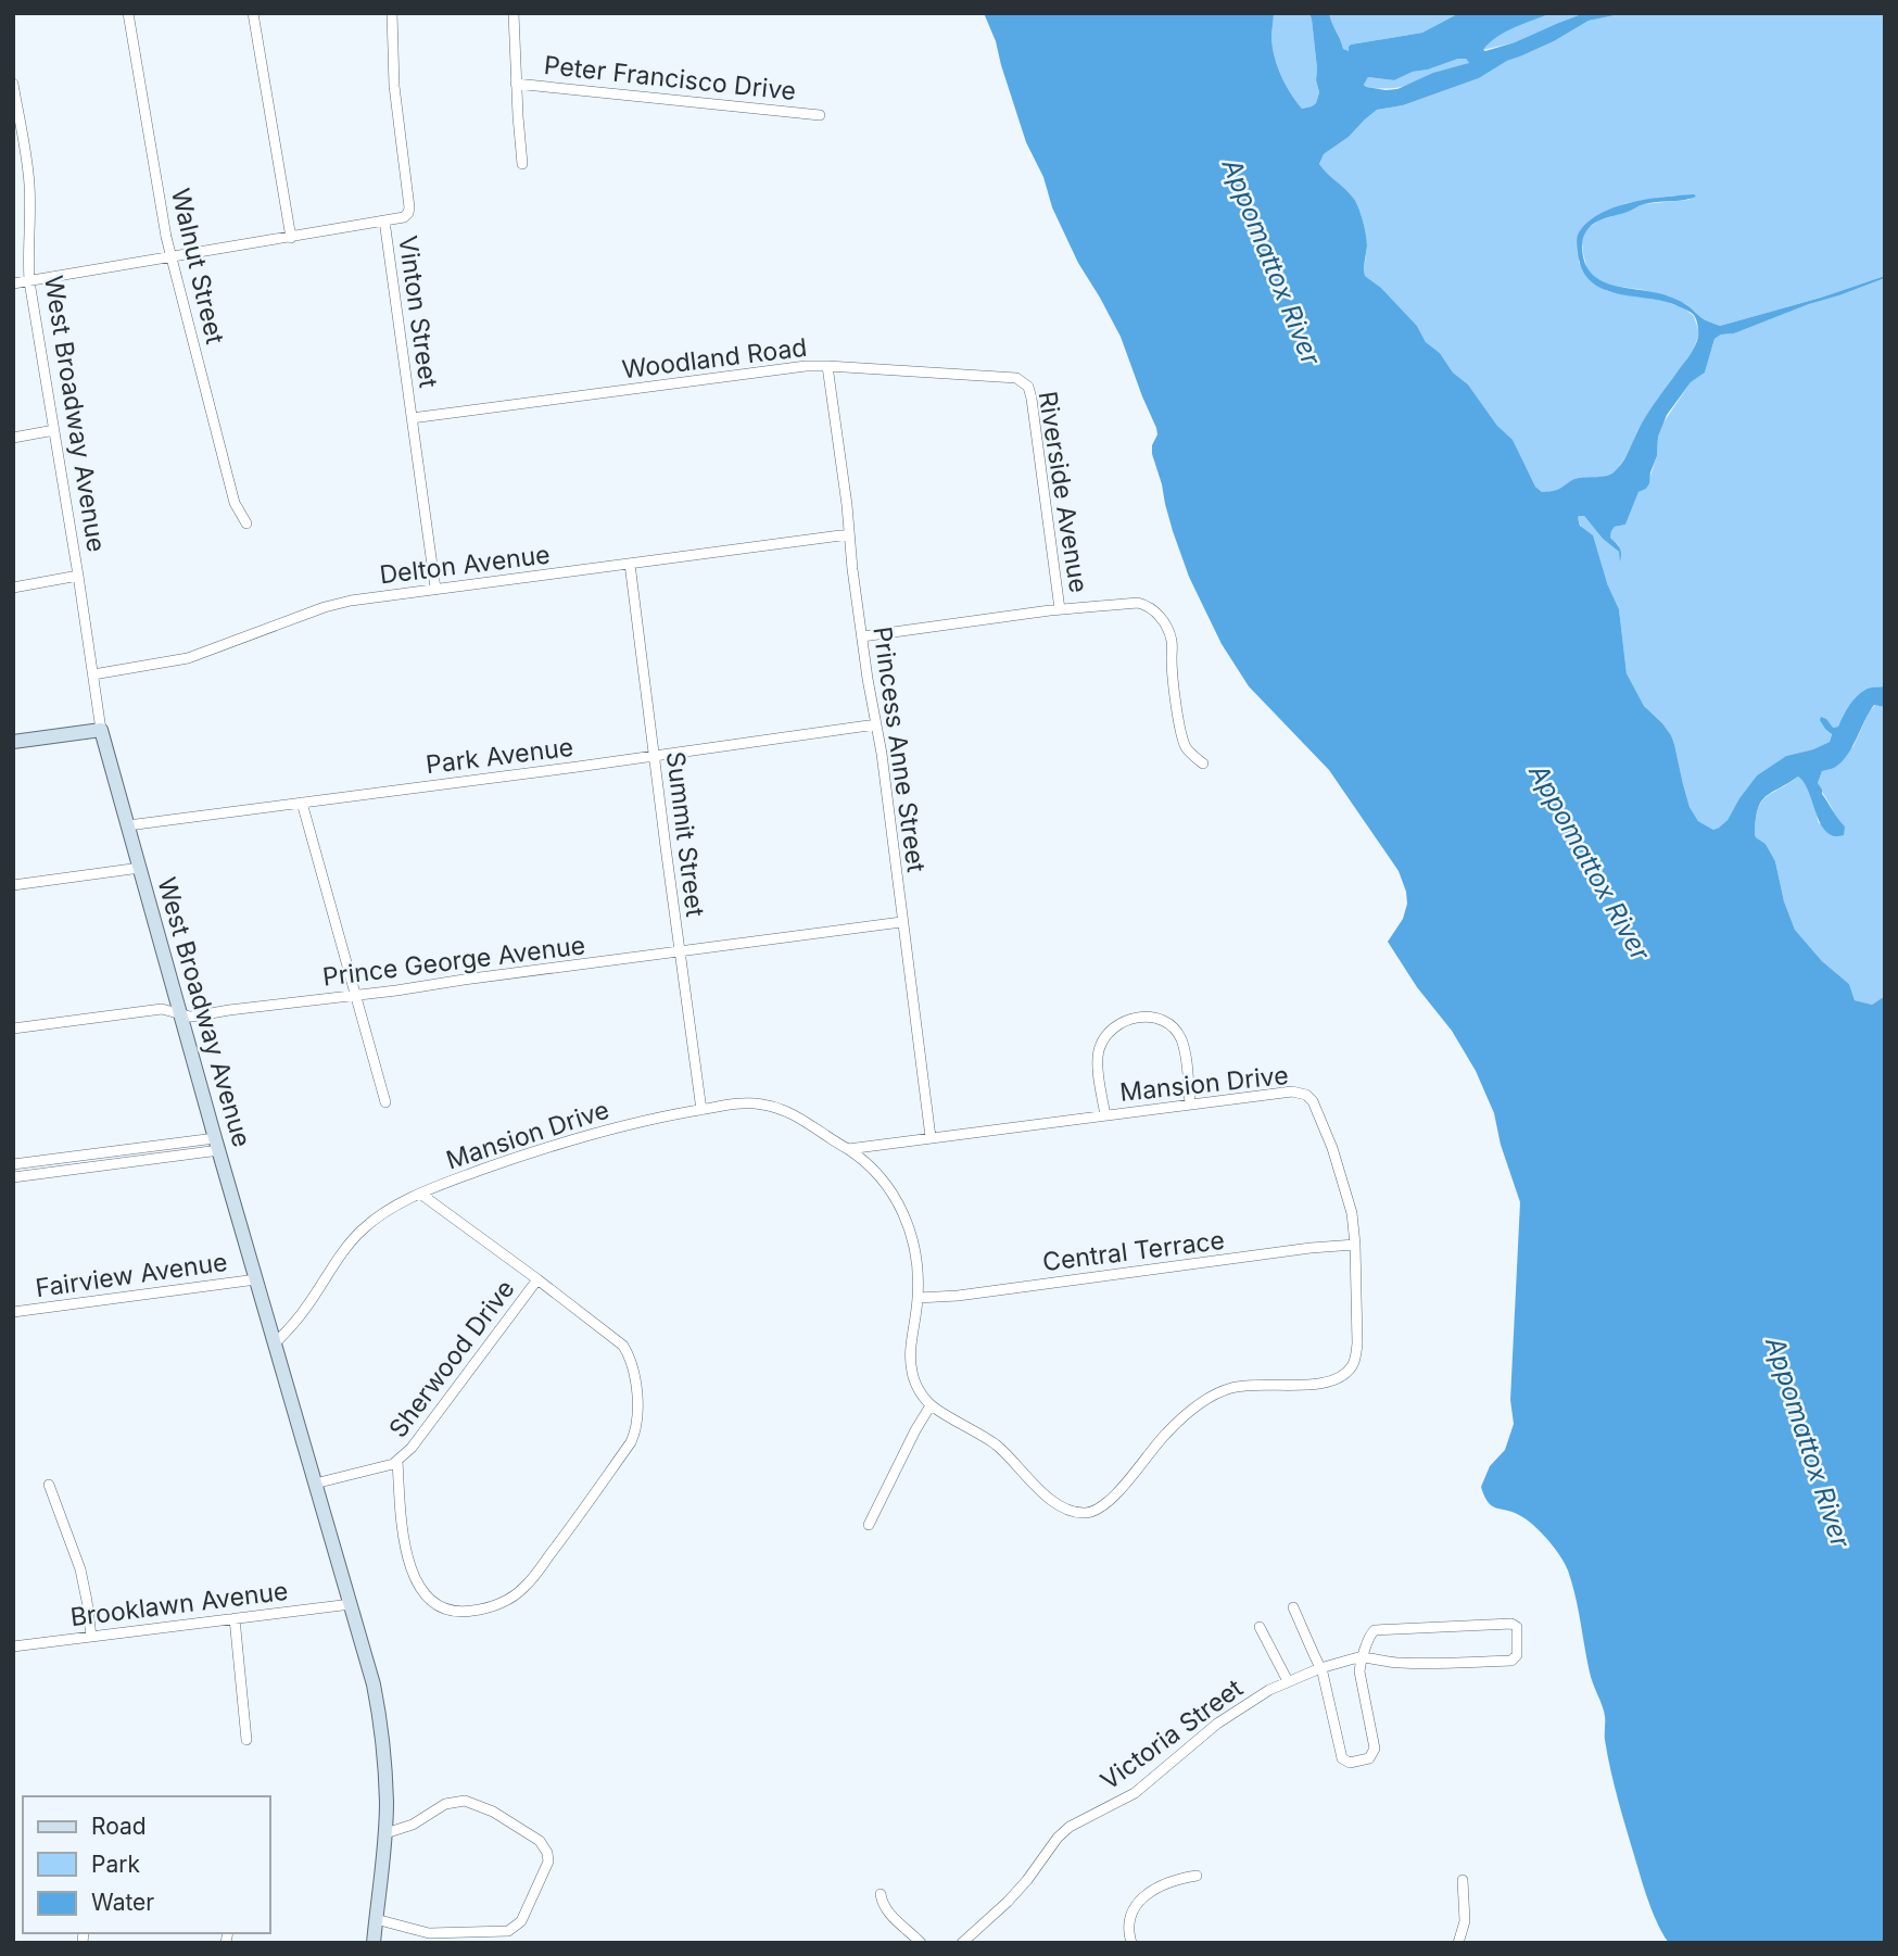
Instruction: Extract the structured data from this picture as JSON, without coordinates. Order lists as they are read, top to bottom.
{
  "streets": {
    "main road": ["West Broadway Avenue"],
    "street": [
      "Peter Francisco Drive",
      "Walnut Street",
      "Vinton Street",
      "Woodland Road",
      "Riverside Avenue",
      "Delton Avenue",
      "Princess Anne Street",
      "Park Avenue",
      "Summit Street",
      "Prince George Avenue",
      "Mansion Drive",
      "Central Terrace",
      "Fairview Avenue",
      "Sherwood Drive",
      "Brooklawn Avenue",
      "Victoria Street"
    ]
  },
  "crossings": [
    ["Vinton Street", "Woodland Road"],
    ["Vinton Street", "Delton Avenue"],
    ["Woodland Road", "Riverside Avenue"],
    ["Woodland Road", "Princess Anne Street"],
    ["West Broadway Avenue", "Delton Avenue"],
    ["West Broadway Avenue", "Park Avenue"],
    ["West Broadway Avenue", "Prince George Avenue"],
    ["West Broadway Avenue", "Mansion Drive"],
    ["West Broadway Avenue", "Fairview Avenue"],
    ["West Broadway Avenue", "Sherwood Drive"],
    ["West Broadway Avenue", "Brooklawn Avenue"],
    ["Delton Avenue", "Princess Anne Street"],
    ["Delton Avenue", "Summit Street"],
    ["Princess Anne Street", "Park Avenue"],
    ["Princess Anne Street", "Prince George Avenue"],
    ["Princess Anne Street", "Mansion Drive"],
    ["Park Avenue", "Summit Street"],
    ["Summit Street", "Prince George Avenue"],
    ["Summit Street", "Mansion Drive"],
    ["Mansion Drive", "Central Terrace"],
    ["Mansion Drive", "Sherwood Drive"]
  ],
  "water": ["Appomattox River"],
  "legend": ["Road", "Park", "Water"]
}
